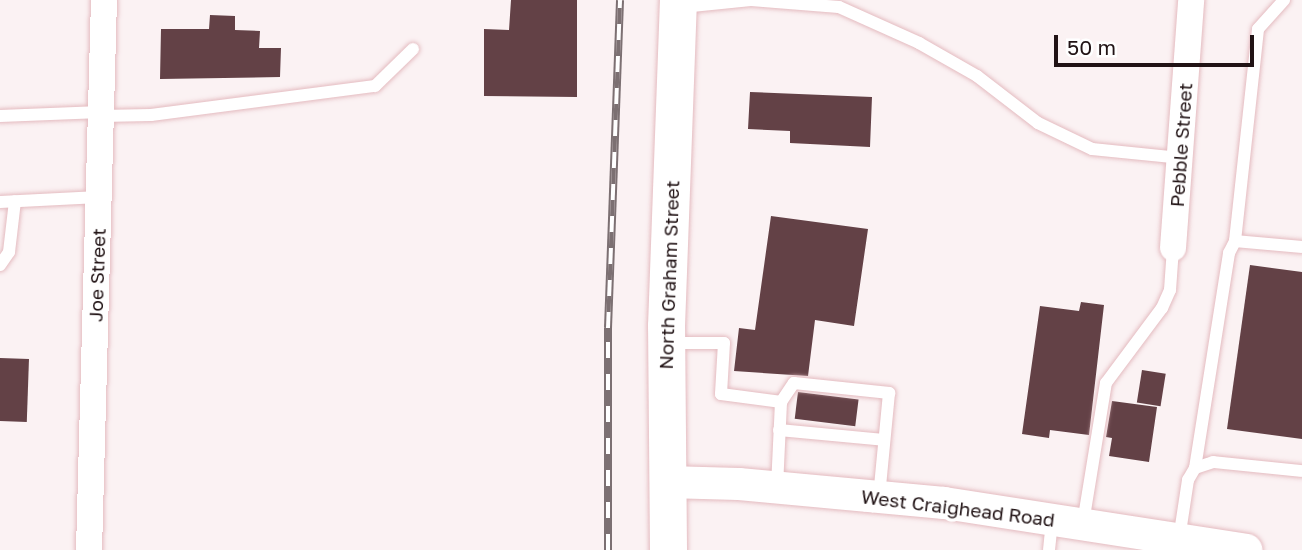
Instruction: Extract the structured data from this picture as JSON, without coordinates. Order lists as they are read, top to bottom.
{
  "streets": {
    "main road": ["North Graham Street"],
    "street": ["Pebble Street", "Joe Street", "West Craighead Road"]
  },
  "crossings": [
    ["North Graham Street", "West Craighead Road"]
  ],
  "scale_bar": "50 m"
}
